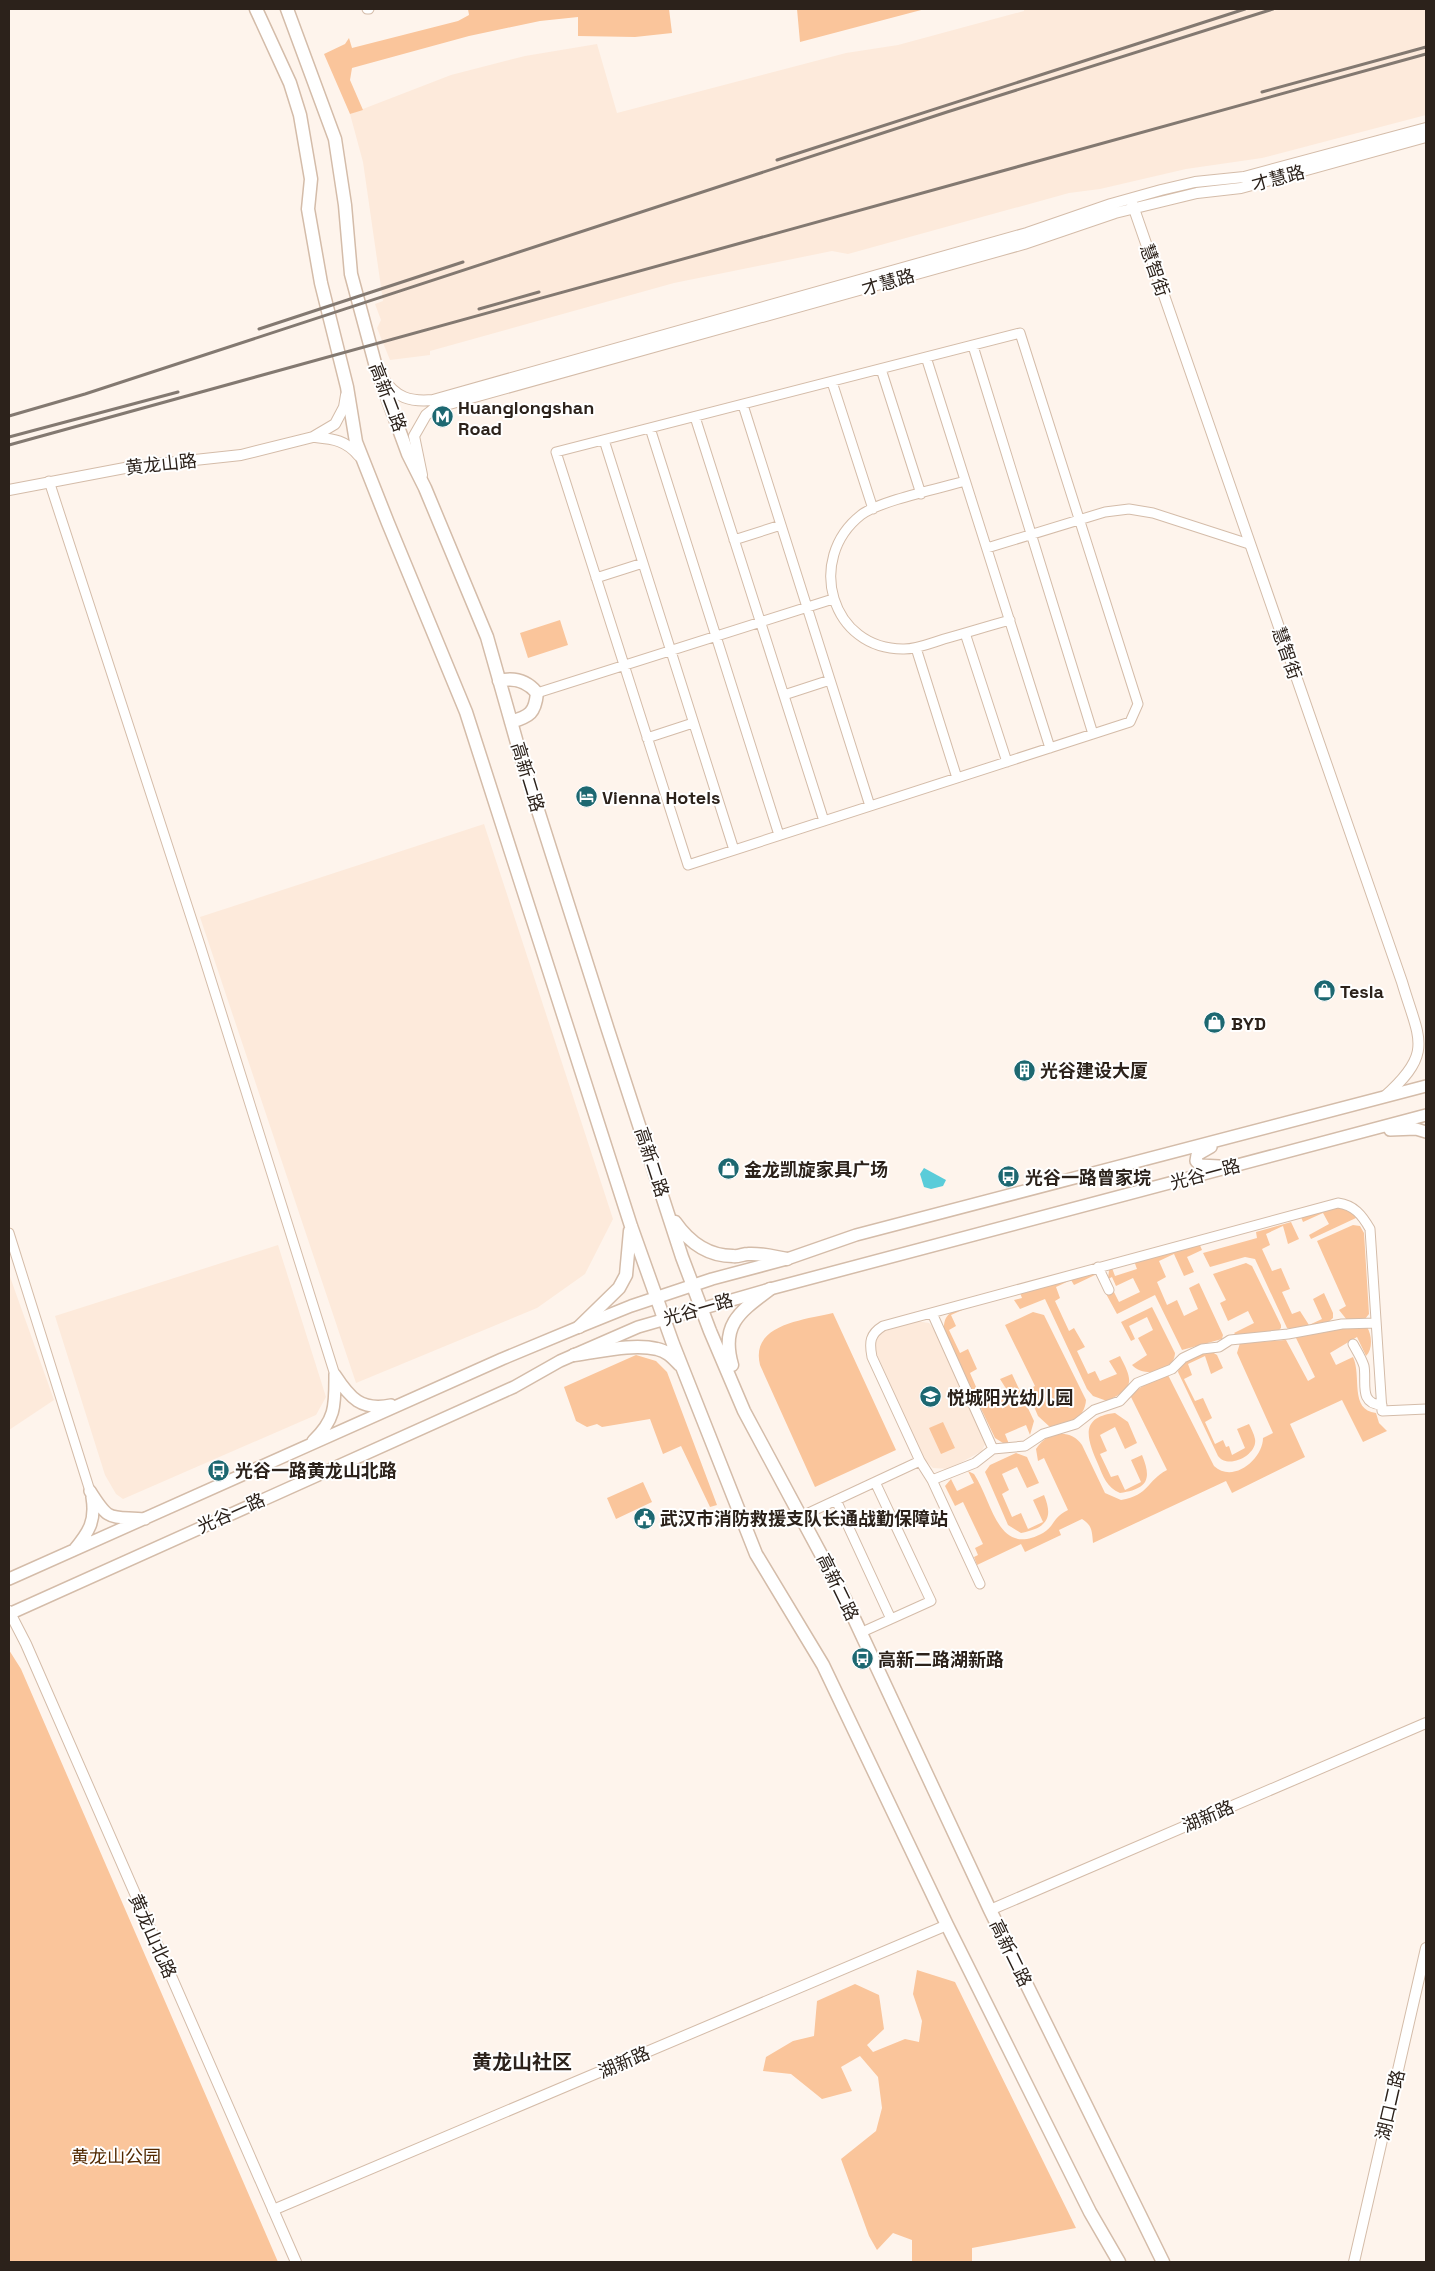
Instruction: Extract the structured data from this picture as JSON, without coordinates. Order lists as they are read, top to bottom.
{
  "streets": {
    "main road": ["高新二路", "光谷一路"],
    "street": [
      "才慧路",
      "慧智街",
      "黄龙山路",
      "湖新路",
      "黄龙山北路",
      "湖口二路"
    ]
  },
  "crossings": [
    ["才慧路", "慧智街"],
    ["才慧路", "高新二路"],
    ["慧智街", "光谷一路"],
    ["高新二路", "黄龙山路"],
    ["高新二路", "光谷一路"],
    ["高新二路", "湖新路"],
    ["光谷一路", "黄龙山北路"],
    ["湖新路", "黄龙山北路"]
  ],
  "districts": ["黄龙山社区"],
  "parks": ["黄龙山公园"],
  "places": {
    "metro station": ["Huanglongshan Road"],
    "hotel": ["Vienna Hotels"],
    "shop": ["Tesla", "BYD", "金龙凯旋家具广场"],
    "building": ["光谷建设大厦"],
    "bus stop": ["光谷一路曾家垸", "光谷一路黄龙山北路", "高新二路湖新路"],
    "school or university": ["悦城阳光幼儿园"],
    "public building": ["武汉市消防救援支队长通战勤保障站"]
  }
}
